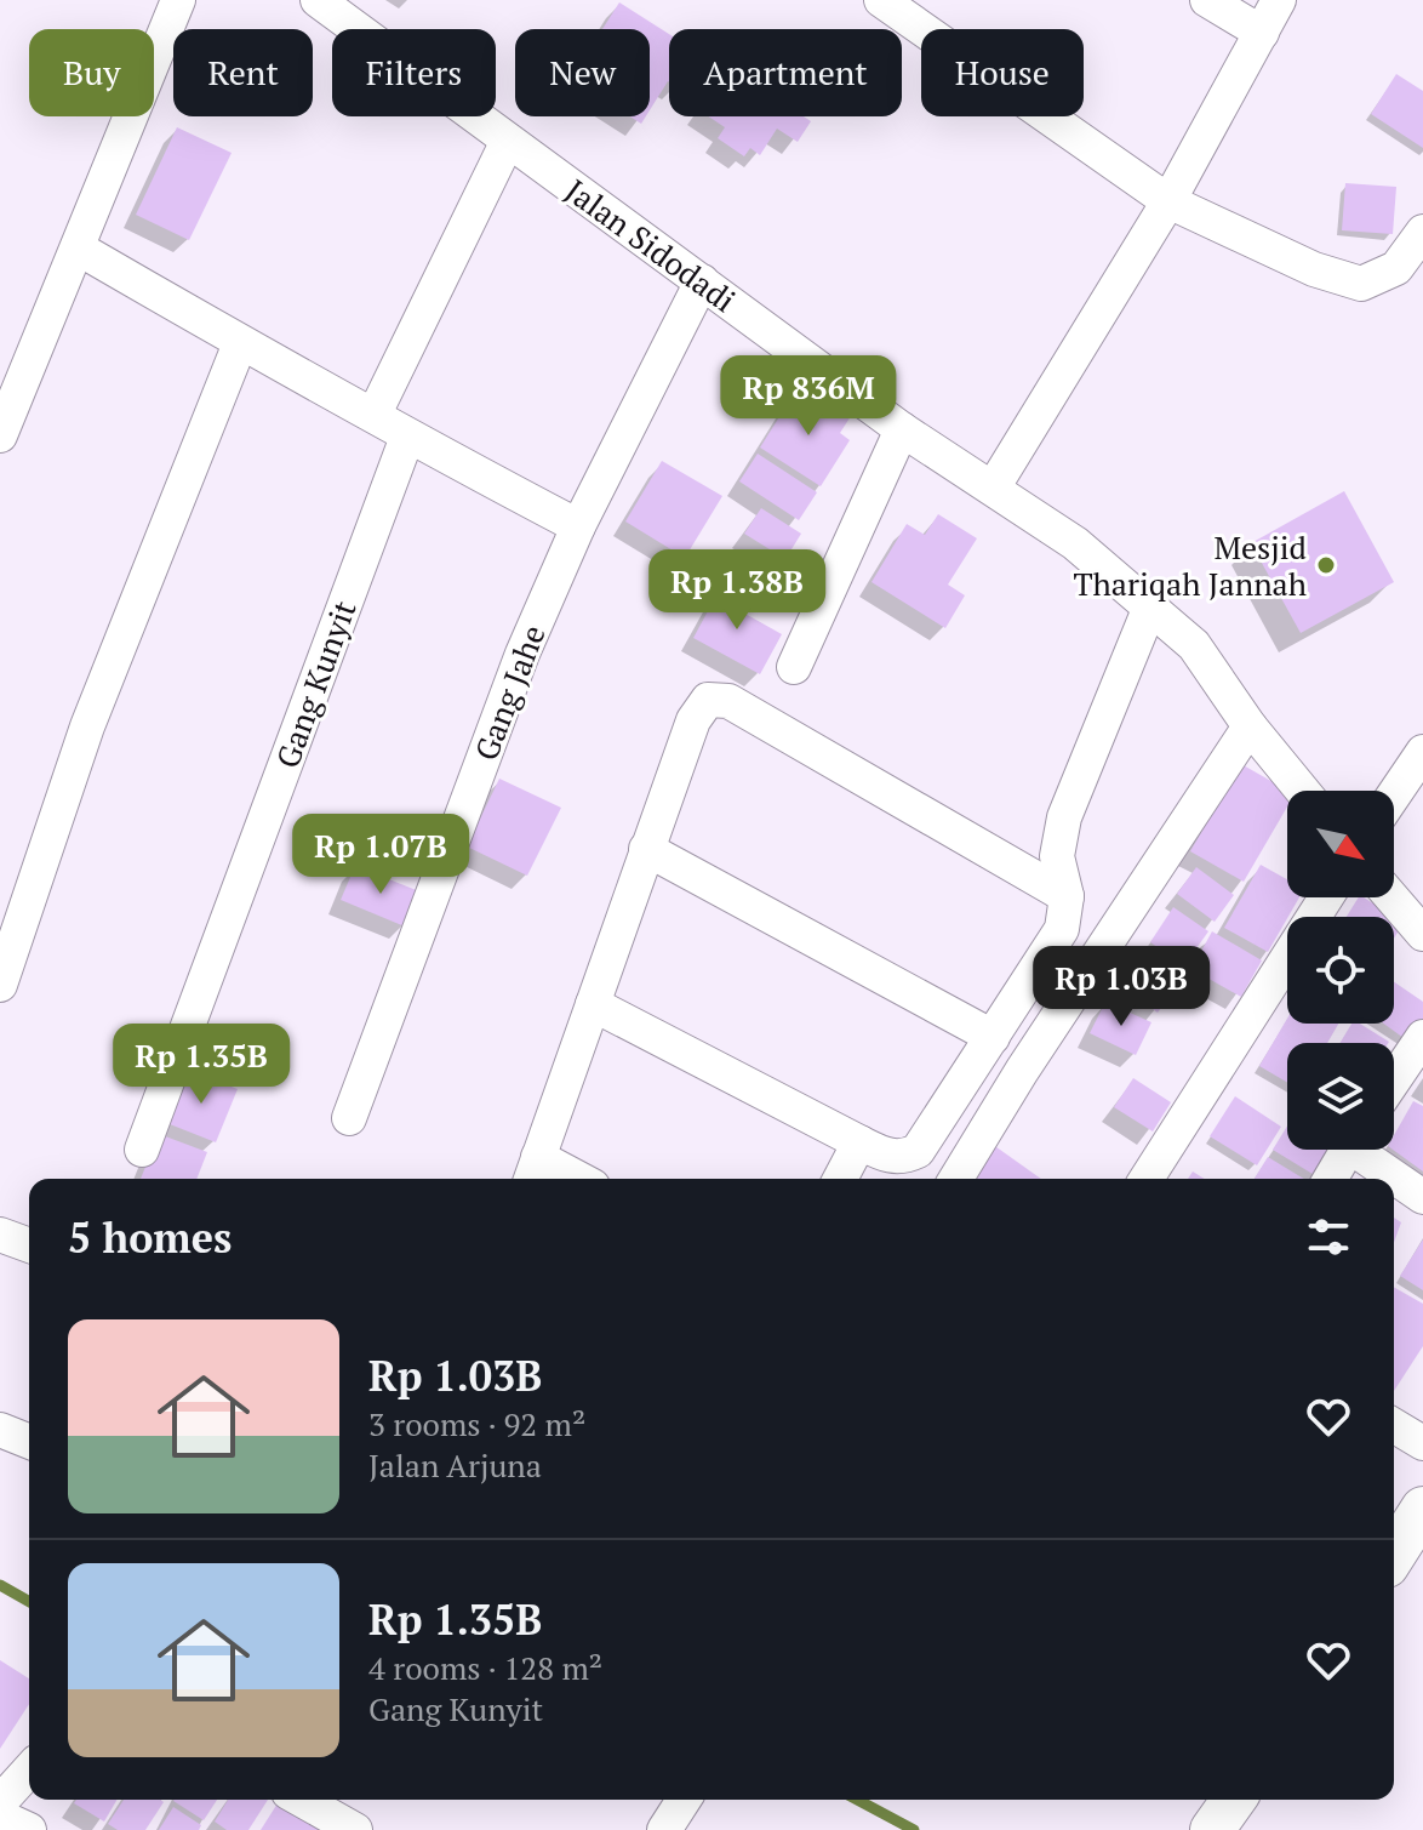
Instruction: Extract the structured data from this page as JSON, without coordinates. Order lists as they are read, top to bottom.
{
  "streets": {
    "street": ["Jalan Sidodadi", "Gang Kunyit", "Gang Jahe"]
  },
  "crossings": [
    ["Jalan Sidodadi", "Gang Jahe"]
  ],
  "places": ["Mesjid Thariqah Jannah"],
  "north": "bottom right",
  "page": {
    "chip": [
      "Buy",
      "Rent",
      "Filters",
      "New",
      "Apartment",
      "House"
    ],
    "price": [
      "Rp 836M",
      "Rp 1.38B",
      "Rp 1.07B",
      "Rp 1.03B",
      "Rp 1.35B"
    ],
    "heading": "5 homes",
    "list": [
      {
        "name": "Rp 1.03B",
        "note": "3 rooms · 92 m² · Jalan Arjuna"
      },
      {
        "name": "Rp 1.35B",
        "note": "4 rooms · 128 m² · Gang Kunyit"
      }
    ]
  }
}
